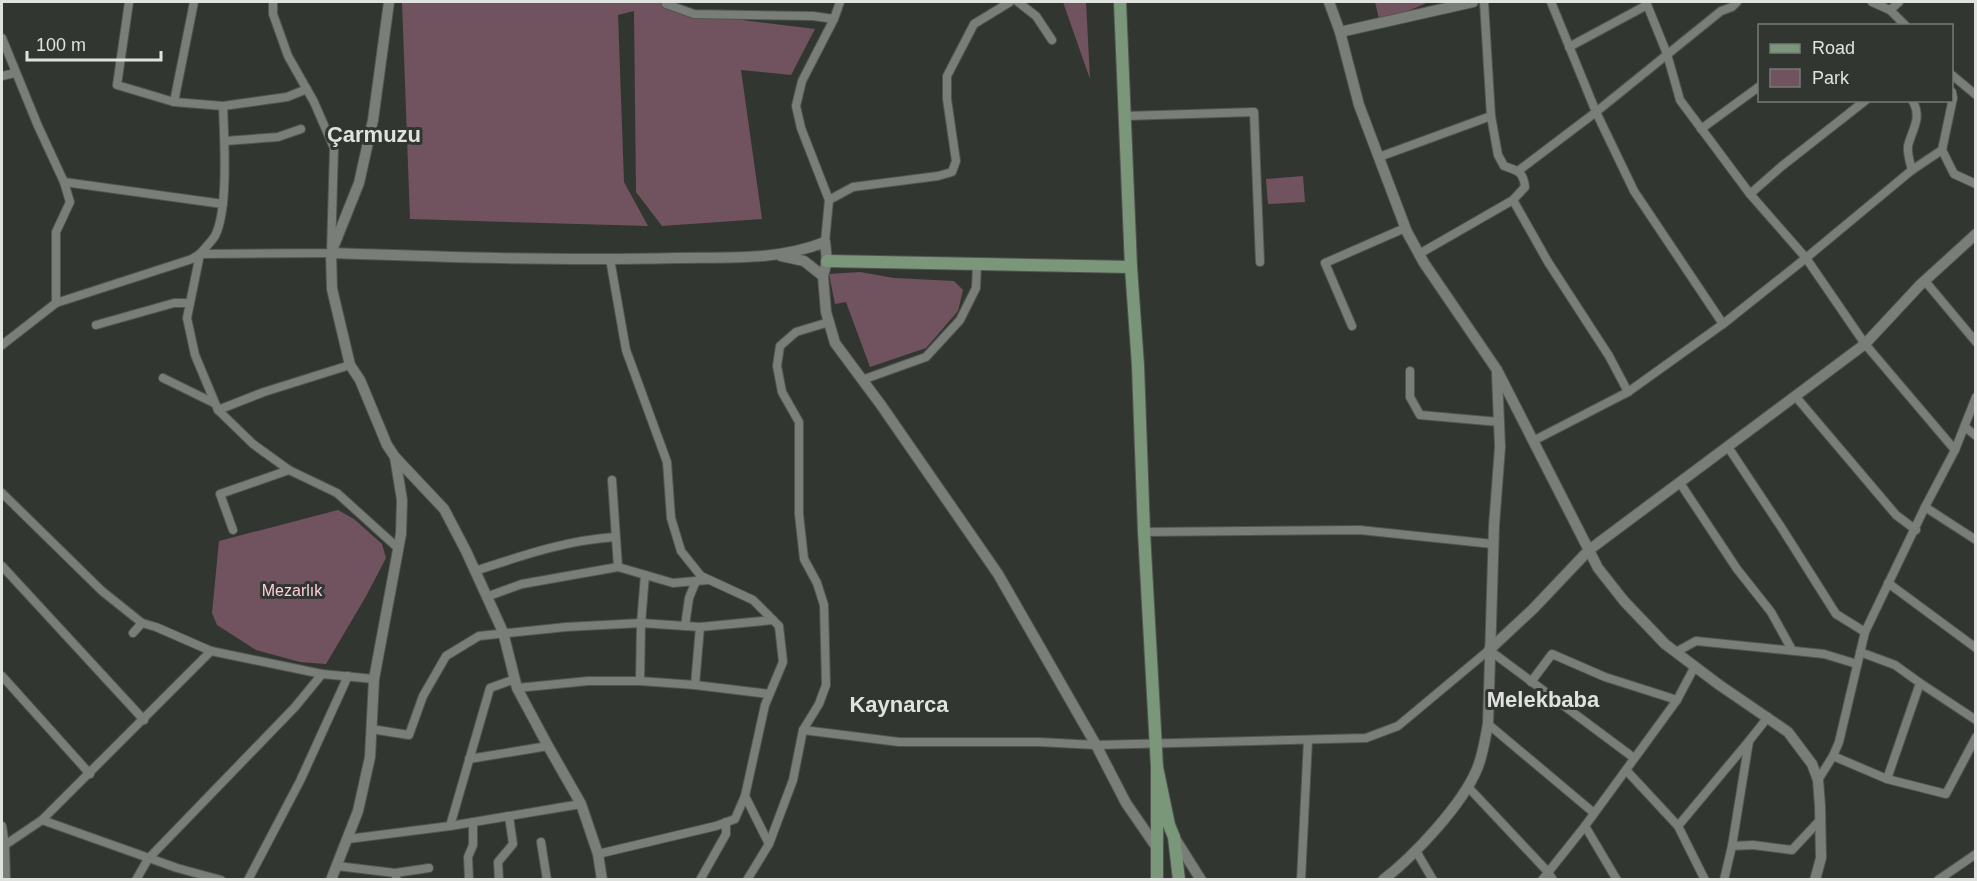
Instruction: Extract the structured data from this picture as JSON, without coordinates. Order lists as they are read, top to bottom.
{
  "districts": ["Çarmuzu", "Melekbaba", "Kaynarca"],
  "parks": ["Mezarlık"],
  "legend": ["Road", "Park"],
  "scale_bar": "100 m"
}
